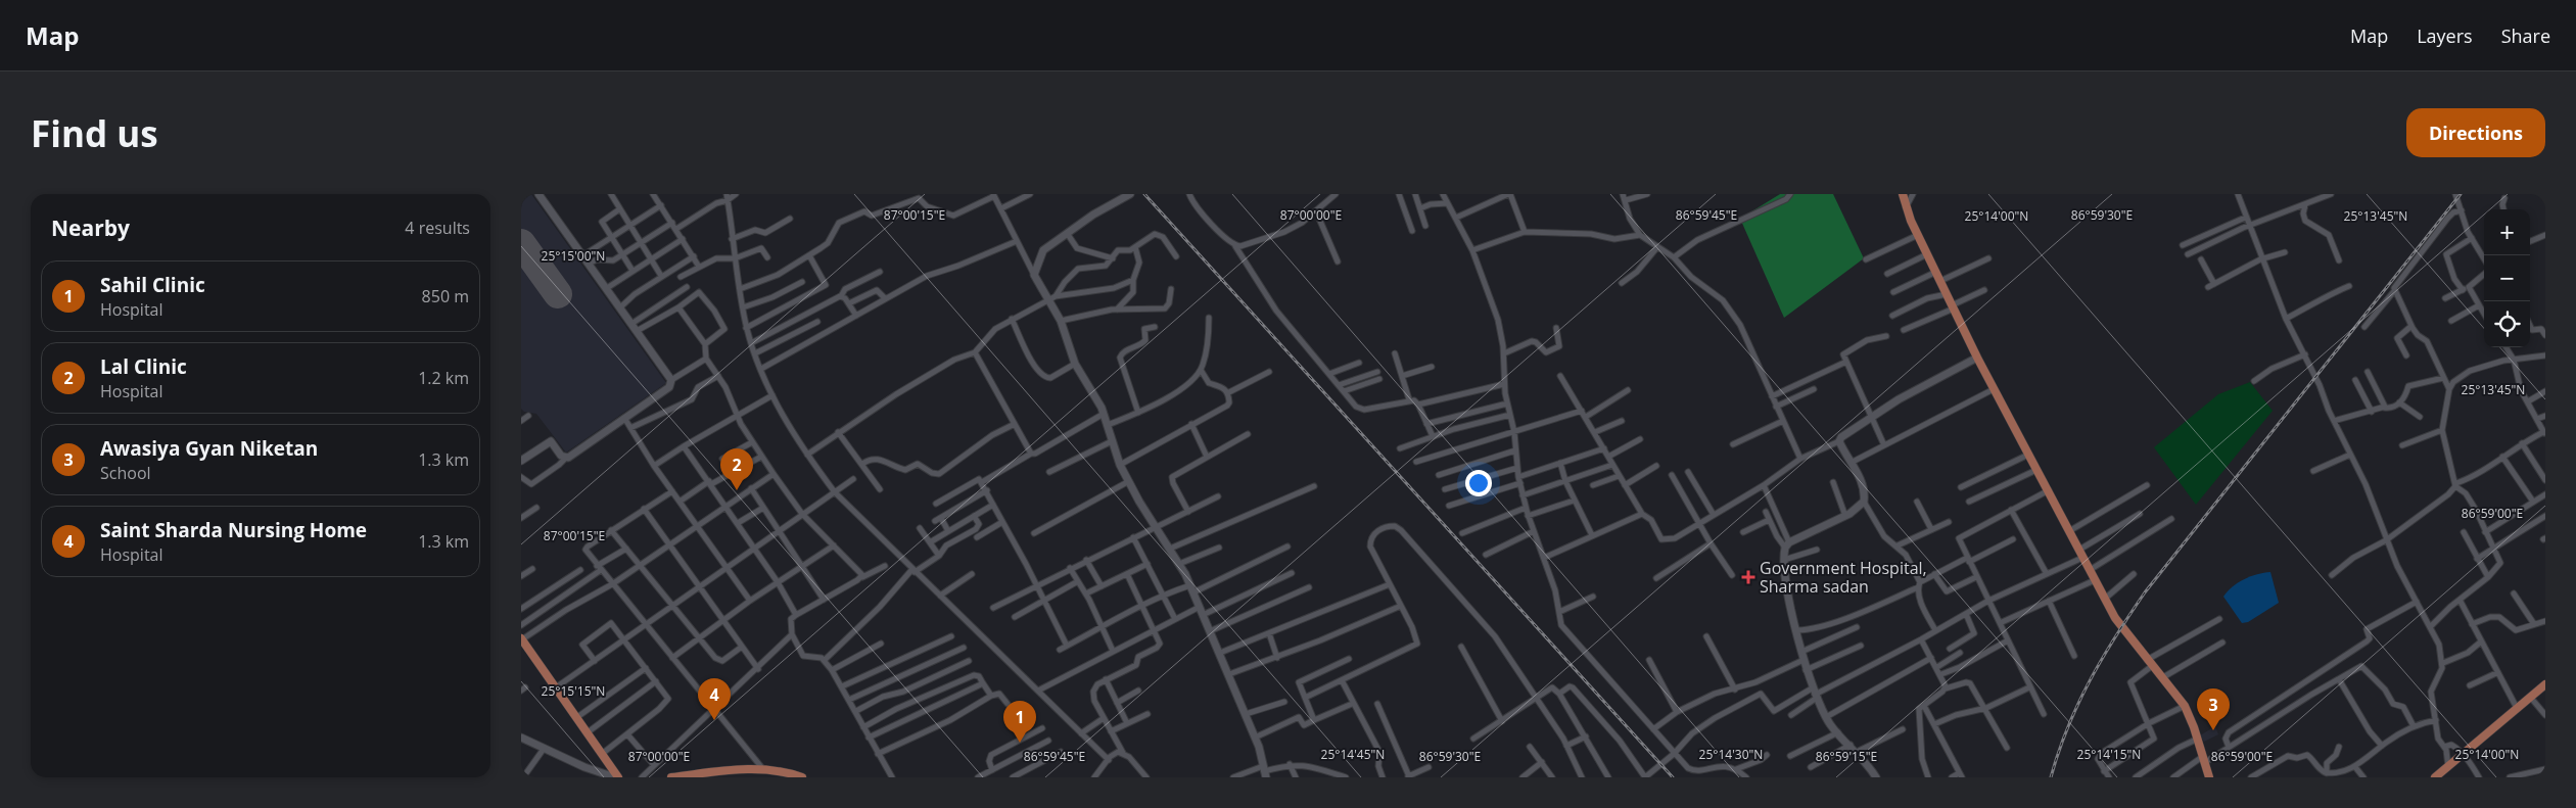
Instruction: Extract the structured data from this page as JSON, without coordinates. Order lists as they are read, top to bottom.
{
  "places": {
    "health": ["Government Hospital, Sharma sadan"]
  },
  "page": {
    "header": "Map",
    "nav": ["Map", "Layers", "Share"],
    "buttons": "Directions",
    "title": "Find us",
    "heading": ["Nearby", "4 results"],
    "map_buttons": ["+", "−"],
    "list": [
      {
        "mark": "1",
        "name": "Sahil Clinic",
        "note": "Hospital",
        "value": "850 m"
      },
      {
        "mark": "2",
        "name": "Lal Clinic",
        "note": "Hospital",
        "value": "1.2 km"
      },
      {
        "mark": "3",
        "name": "Awasiya Gyan Niketan",
        "note": "School",
        "value": "1.3 km"
      },
      {
        "mark": "4",
        "name": "Saint Sharda Nursing Home",
        "note": "Hospital",
        "value": "1.3 km"
      }
    ],
    "pins": [
      "2",
      "4",
      "3",
      "1"
    ]
  },
  "coordinates": [
    "87°00'15\"E",
    "87°00'00\"E",
    "86°59'45\"E",
    "86°59'30\"E",
    "25°13'45\"N",
    "25°14'00\"N",
    "25°15'00\"N",
    "86°59'00\"E",
    "25°15'15\"N",
    "25°14'45\"N",
    "25°14'30\"N",
    "25°14'15\"N",
    "86°59'15\"E"
  ]
}
